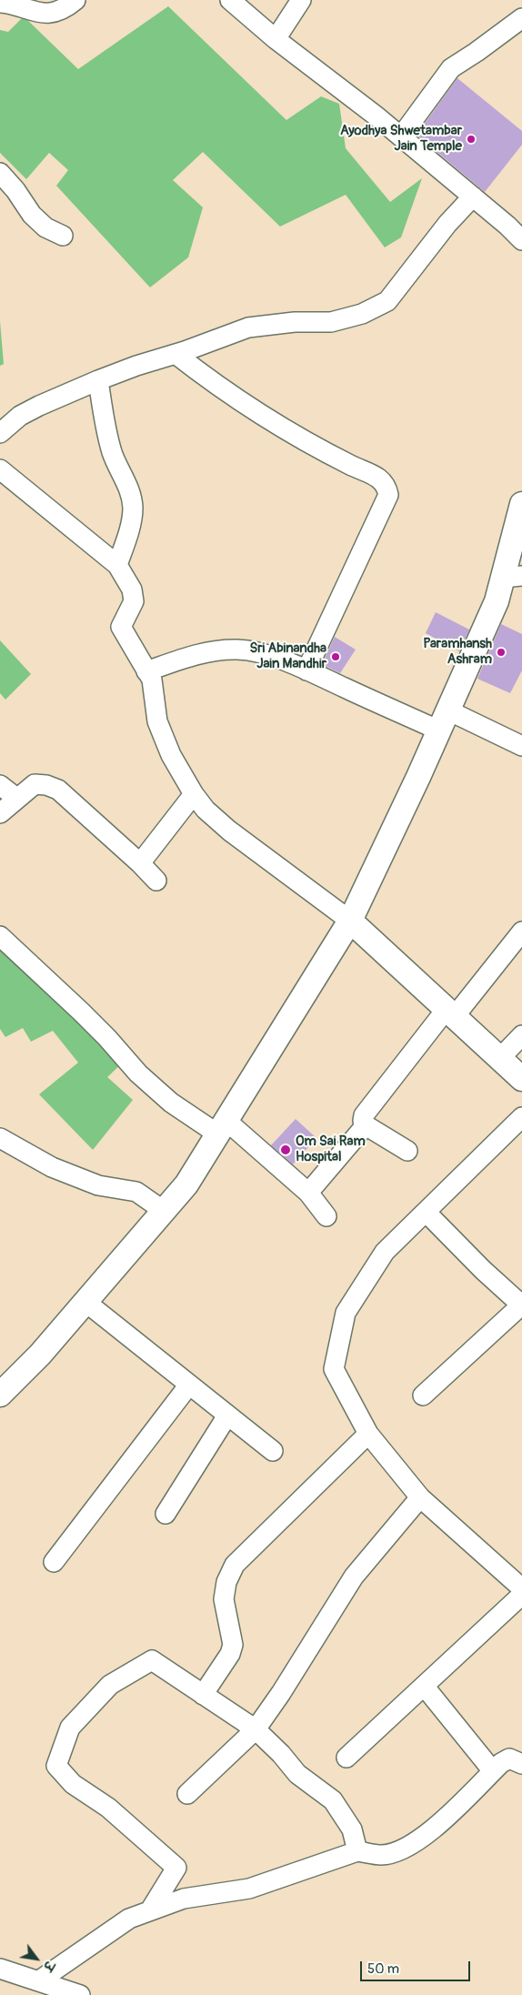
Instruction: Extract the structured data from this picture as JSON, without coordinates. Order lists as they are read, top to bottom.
{
  "places": [
    "Ayodhya Shwetambar Jain Temple",
    "Paramhansh Ashram",
    "Sri Abinandha Jain Mandhir",
    "Om Sai Ram Hospital"
  ],
  "scale_bar": "50 m",
  "north": "bottom right"
}
